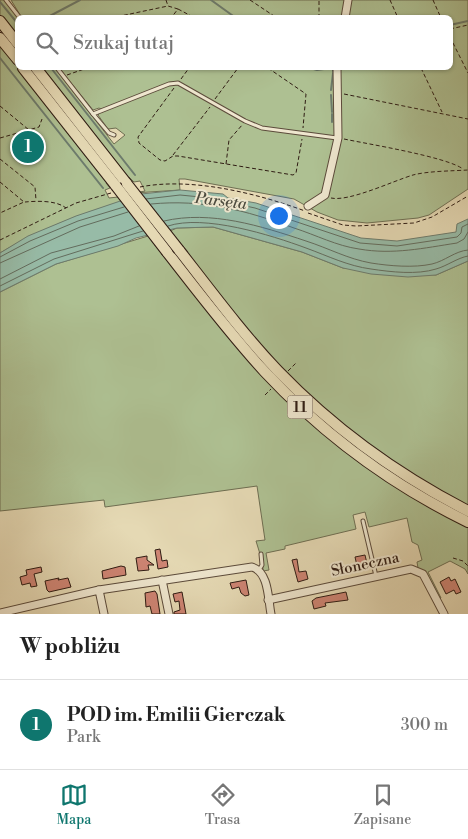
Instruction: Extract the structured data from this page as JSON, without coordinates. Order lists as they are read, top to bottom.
{
  "streets": {
    "main road": ["11"],
    "street": ["Słoneczna"]
  },
  "water": ["Parsęta"],
  "page": {
    "search": "Szukaj tutaj",
    "pins": "1",
    "heading": "W pobliżu",
    "list": [
      {
        "mark": "1",
        "name": "POD im. Emilii Gierczak",
        "note": "Park",
        "value": "300 m"
      }
    ],
    "nav": ["Mapa", "Trasa", "Zapisane"]
  }
}
